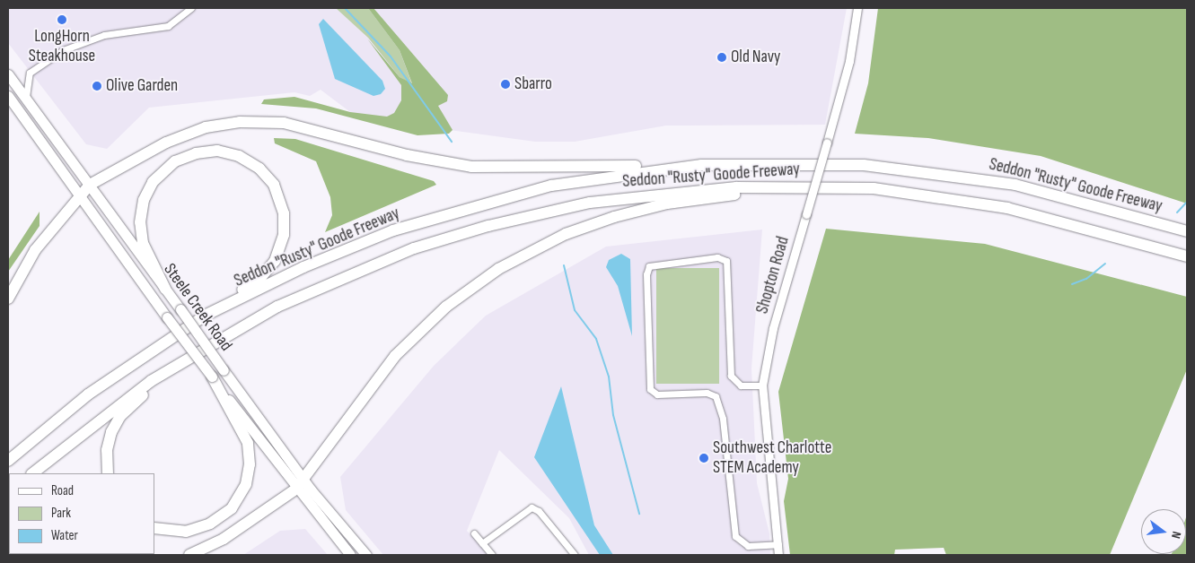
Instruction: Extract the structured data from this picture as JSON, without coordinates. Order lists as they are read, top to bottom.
{
  "streets": {
    "highway": ["Seddon \"Rusty\" Goode Freeway"],
    "main road": ["Steele Creek Road"],
    "street": ["Shopton Road"]
  },
  "places": [
    "LongHorn Steakhouse",
    "Old Navy",
    "Sbarro",
    "Olive Garden",
    "Southwest Charlotte STEM Academy"
  ],
  "legend": ["Road", "Park", "Water"],
  "north": "right"
}
